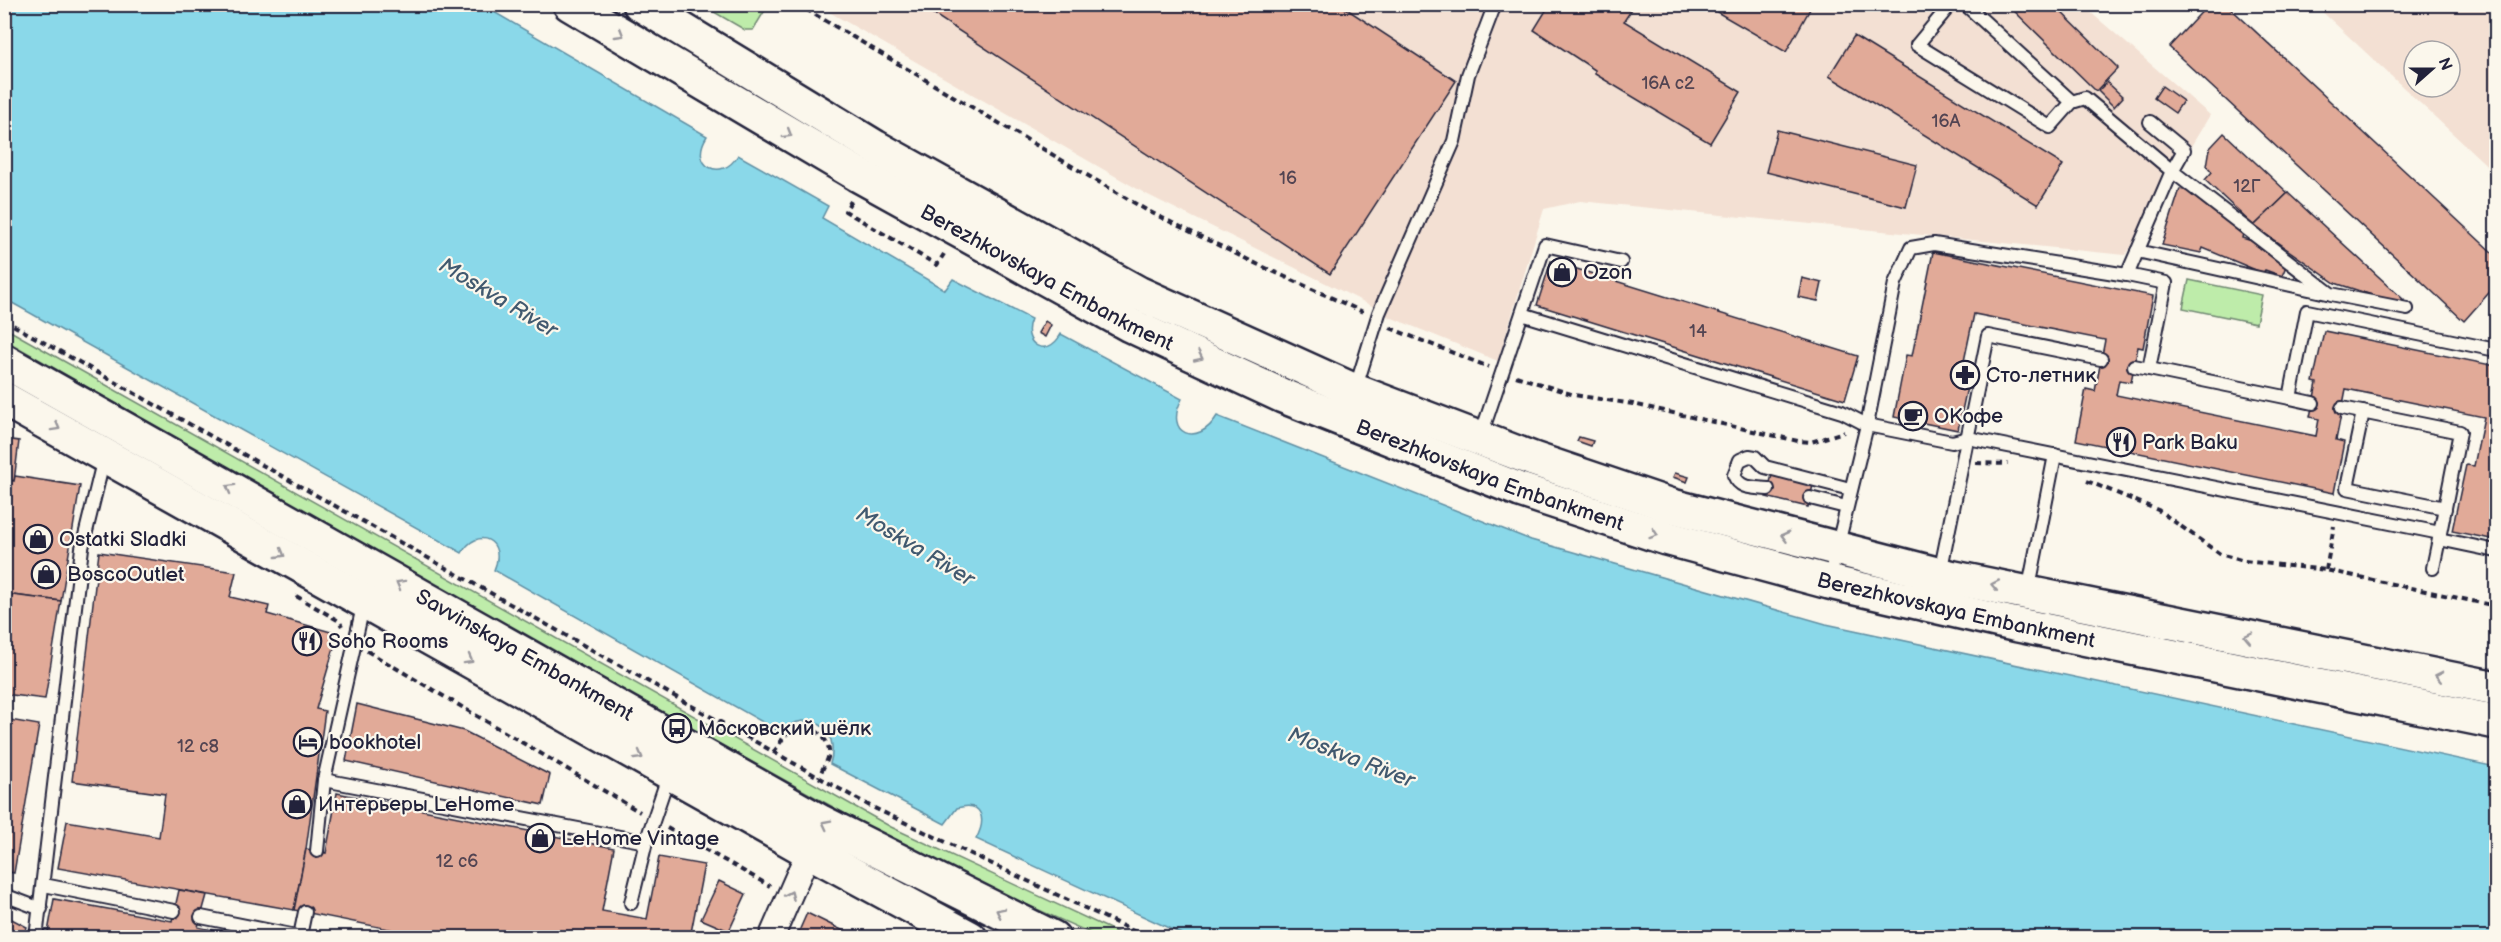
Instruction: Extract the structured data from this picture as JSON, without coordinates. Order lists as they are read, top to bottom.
{
  "streets": {
    "main road": ["Berezhkovskaya Embankment", "Savvinskaya Embankment"]
  },
  "water": ["Moskva River"],
  "places": {
    "shop": [
      "Ozon",
      "Ostatki Sladki",
      "BoscoOutlet",
      "Интерьеры LeHome",
      "LeHome Vintage"
    ],
    "pharmacy": ["Сто-летник"],
    "cafe": ["ОКофе"],
    "restaurant": ["Park Baku", "Soho Rooms"],
    "bus stop": ["Московский шёлк"],
    "hotel": ["bookhotel"]
  },
  "house_numbers": [
    "16А с2",
    "16А",
    "16",
    "12Г",
    "14",
    "12 с8",
    "12 с6"
  ],
  "north": "right"
}
